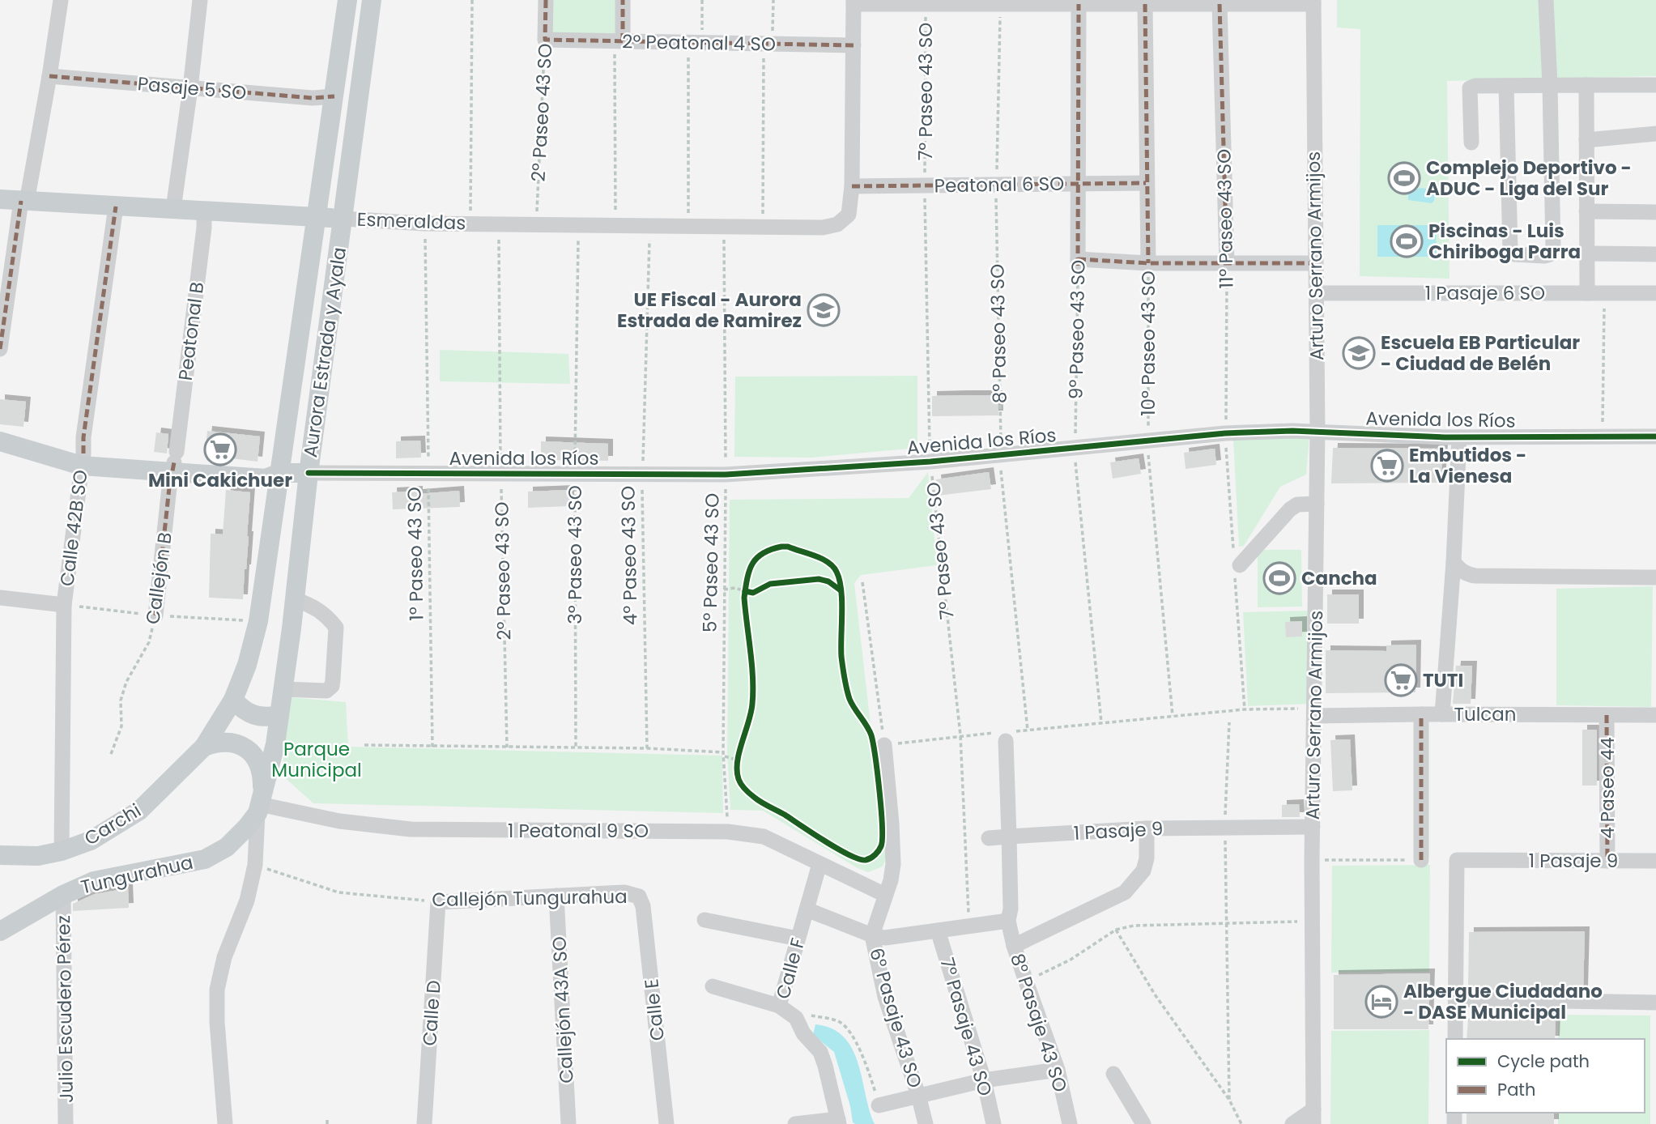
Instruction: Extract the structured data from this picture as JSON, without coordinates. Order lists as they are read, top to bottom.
{
  "streets": {
    "main road": [
      "Esmeraldas",
      "Aurora Estrada y Ayala",
      "Avenida los Ríos",
      "Carchi",
      "Tungurahua"
    ],
    "street": [
      "2º Peatonal 4 SO",
      "Pasaje 5 SO",
      "2º Paseo 43 SO",
      "Peatonal 6 SO",
      "11º Paseo 43 SO",
      "Arturo Serrano Armijos",
      "1 Pasaje 6 SO",
      "9º Paseo 43 SO",
      "Peatonal B",
      "10º Paseo 43 SO",
      "Calle 42B SO",
      "Callejón B",
      "Tulcan",
      "4 Paseo 44",
      "1 Peatonal 9 SO",
      "1 Pasaje 9",
      "Callejón Tungurahua",
      "Calle F",
      "Julio Escudero Pérez",
      "Callejón 43A SO",
      "Calle E",
      "Calle D",
      "6° Pasaje 43 SO",
      "8° Pasaje 43 SO",
      "7° Pasaje 43 SO"
    ],
    "path": [
      "7º Paseo 43 SO",
      "8º Paseo 43 SO",
      "1º Paseo 43 SO",
      "4º Paseo 43 SO",
      "5º Paseo 43 SO"
    ],
    "cycle path": ["3º Paseo 43 SO"]
  },
  "crossings": [
    ["2º Peatonal 4 SO", "2º Paseo 43 SO"],
    ["Pasaje 5 SO", "Aurora Estrada y Ayala"],
    ["7º Paseo 43 SO", "Peatonal 6 SO"],
    ["7º Paseo 43 SO", "Avenida los Ríos"],
    ["2º Paseo 43 SO", "Esmeraldas"],
    ["2º Paseo 43 SO", "Avenida los Ríos"],
    ["Peatonal 6 SO", "Esmeraldas"],
    ["Peatonal 6 SO", "9º Paseo 43 SO"],
    ["Peatonal 6 SO", "8º Paseo 43 SO"],
    ["Peatonal 6 SO", "10º Paseo 43 SO"],
    ["11º Paseo 43 SO", "Avenida los Ríos"],
    ["Esmeraldas", "Peatonal B"],
    ["Esmeraldas", "Aurora Estrada y Ayala"],
    ["Esmeraldas", "Calle 42B SO"],
    ["Esmeraldas", "1º Paseo 43 SO"],
    ["Esmeraldas", "3º Paseo 43 SO"],
    ["Esmeraldas", "4º Paseo 43 SO"],
    ["Esmeraldas", "5º Paseo 43 SO"],
    ["Arturo Serrano Armijos", "1 Pasaje 6 SO"],
    ["Arturo Serrano Armijos", "Avenida los Ríos"],
    ["Arturo Serrano Armijos", "Tulcan"],
    ["Arturo Serrano Armijos", "1 Pasaje 9"],
    ["9º Paseo 43 SO", "Avenida los Ríos"],
    ["Peatonal B", "Avenida los Ríos"],
    ["Peatonal B", "Callejón B"],
    ["8º Paseo 43 SO", "Avenida los Ríos"],
    ["10º Paseo 43 SO", "Avenida los Ríos"],
    ["Aurora Estrada y Ayala", "Avenida los Ríos"],
    ["Aurora Estrada y Ayala", "Carchi"],
    ["Aurora Estrada y Ayala", "1 Peatonal 9 SO"],
    ["Aurora Estrada y Ayala", "Tungurahua"],
    ["Avenida los Ríos", "Calle 42B SO"],
    ["Avenida los Ríos", "1º Paseo 43 SO"],
    ["Avenida los Ríos", "3º Paseo 43 SO"],
    ["Avenida los Ríos", "4º Paseo 43 SO"],
    ["Avenida los Ríos", "5º Paseo 43 SO"],
    ["Avenida los Ríos", "Callejón B"],
    ["Calle 42B SO", "Carchi"],
    ["5º Paseo 43 SO", "1 Peatonal 9 SO"],
    ["Tulcan", "4 Paseo 44"],
    ["4 Paseo 44", "1 Pasaje 9"],
    ["1 Peatonal 9 SO", "Tungurahua"],
    ["1 Peatonal 9 SO", "Calle F"],
    ["1 Peatonal 9 SO", "6° Pasaje 43 SO"],
    ["Tungurahua", "Julio Escudero Pérez"],
    ["Callejón Tungurahua", "Callejón 43A SO"],
    ["Callejón Tungurahua", "Calle E"],
    ["Callejón Tungurahua", "Calle D"]
  ],
  "parks": ["Parque Municipal"],
  "places": {
    "sports": ["Complejo Deportivo - ADUC - Liga del Sur", "Piscinas - Luis Chiriboga Parra", "Cancha"],
    "school or university": ["UE Fiscal - Aurora Estrada de Ramirez", "Escuela EB Particular - Ciudad de Belén"],
    "supermarket": ["Mini Cakichuer", "Embutidos - La Vienesa", "TUTI"],
    "hotel": ["Albergue Ciudadano - DASE Municipal"]
  },
  "legend": ["Cycle path", "Path"]
}
